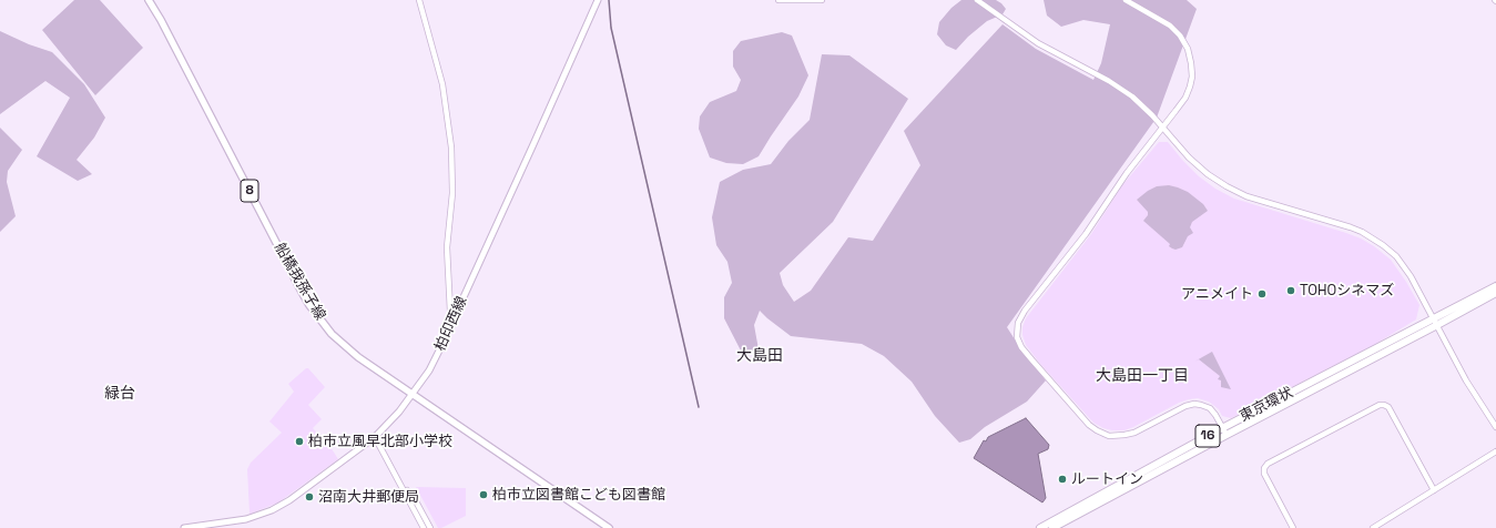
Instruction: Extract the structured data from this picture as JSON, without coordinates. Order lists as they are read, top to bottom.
{
  "streets": {
    "highway": ["東京環状", "16"],
    "main road": ["8", "船橋我孫子線", "柏印西線"]
  },
  "crossings": [
    ["船橋我孫子線", "柏印西線"]
  ],
  "districts": ["大島田", "大島田一丁目", "緑台"],
  "places": [
    "TOHOシネマズ",
    "アニメイト",
    "柏市立風早北部小学校",
    "ルートイン",
    "柏市立図書館こども図書館",
    "沼南大井郵便局"
  ]
}
